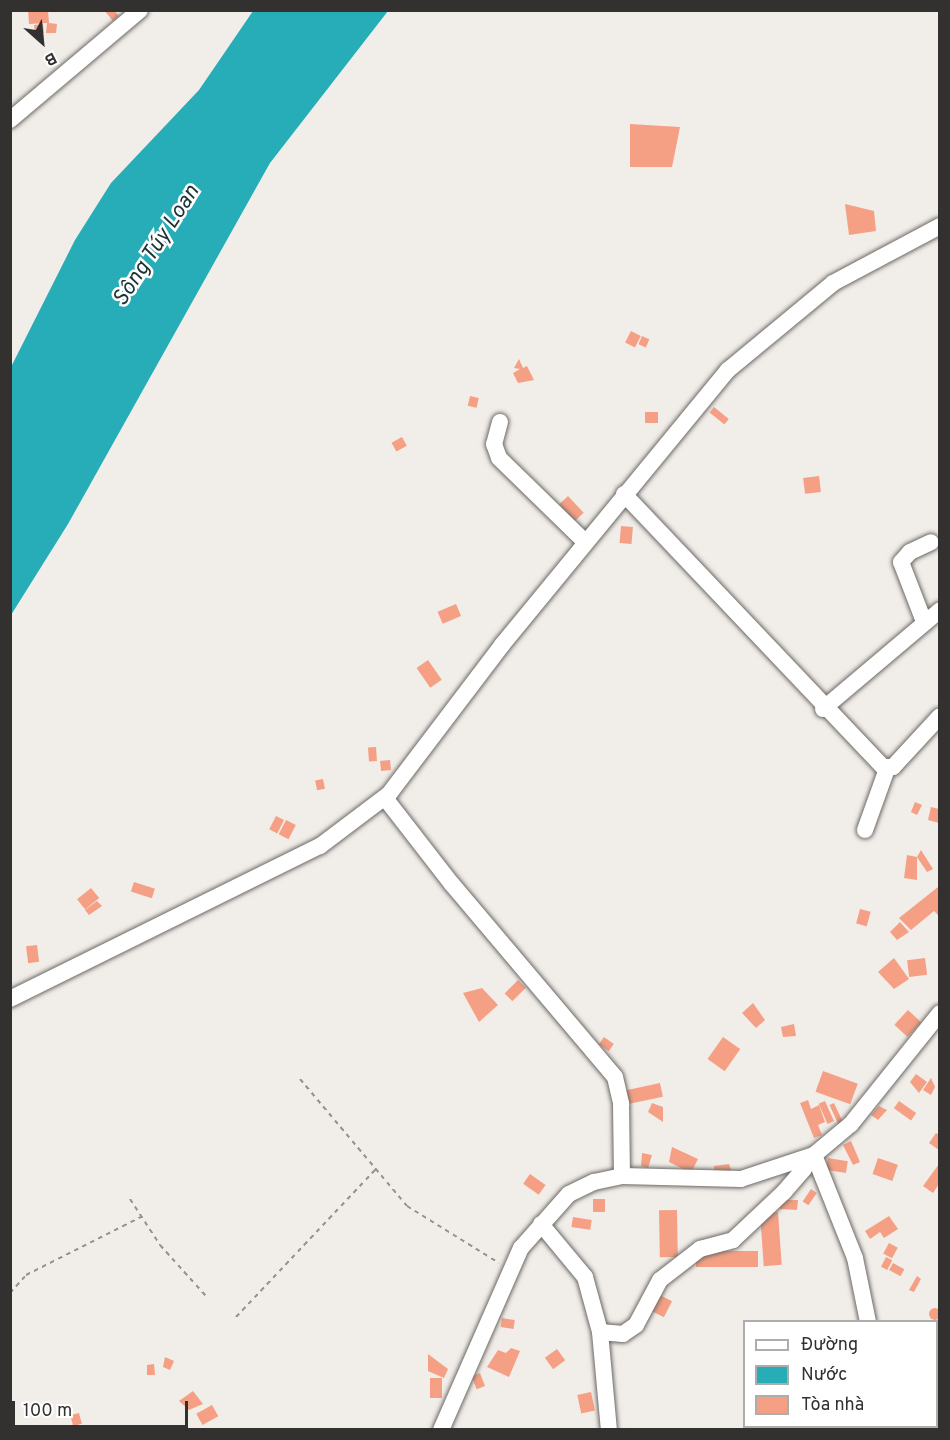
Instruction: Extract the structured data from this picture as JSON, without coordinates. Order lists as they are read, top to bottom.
{
  "water": ["Sông Túy Loan"],
  "legend": ["Đường", "Nước", "Tòa nhà"],
  "scale_bar": "100 m",
  "north": "bottom right"
}
